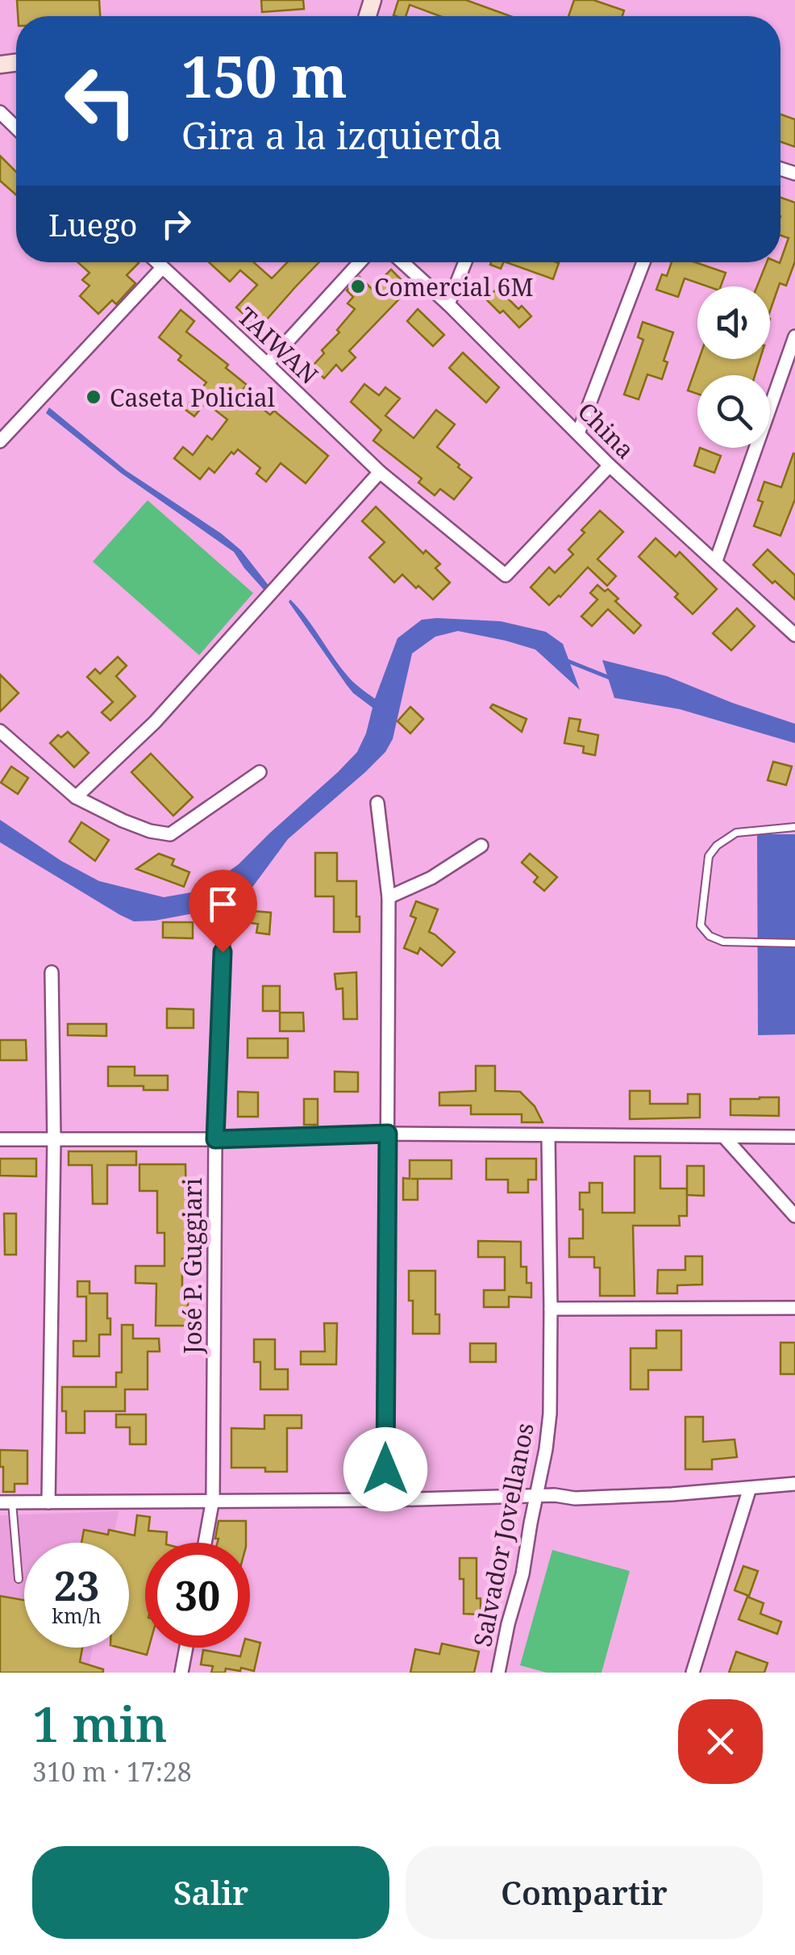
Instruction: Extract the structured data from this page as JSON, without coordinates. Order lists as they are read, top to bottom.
{
  "streets": {
    "street": [
      "TAIWAN",
      "China",
      "José P. Guggiari",
      "Salvador Jovellanos"
    ]
  },
  "crossings": [
    ["TAIWAN", "China"]
  ],
  "places": ["Comercial 6M", "Caseta Policial"],
  "page": {
    "turn": ["150 m", "Gira a la izquierda"],
    "then": "Luego",
    "speed": "23 km/h",
    "limit": "30",
    "heading": ["1 min", "310 m · 17:28"],
    "buttons": ["Salir", "Compartir"]
  }
}
